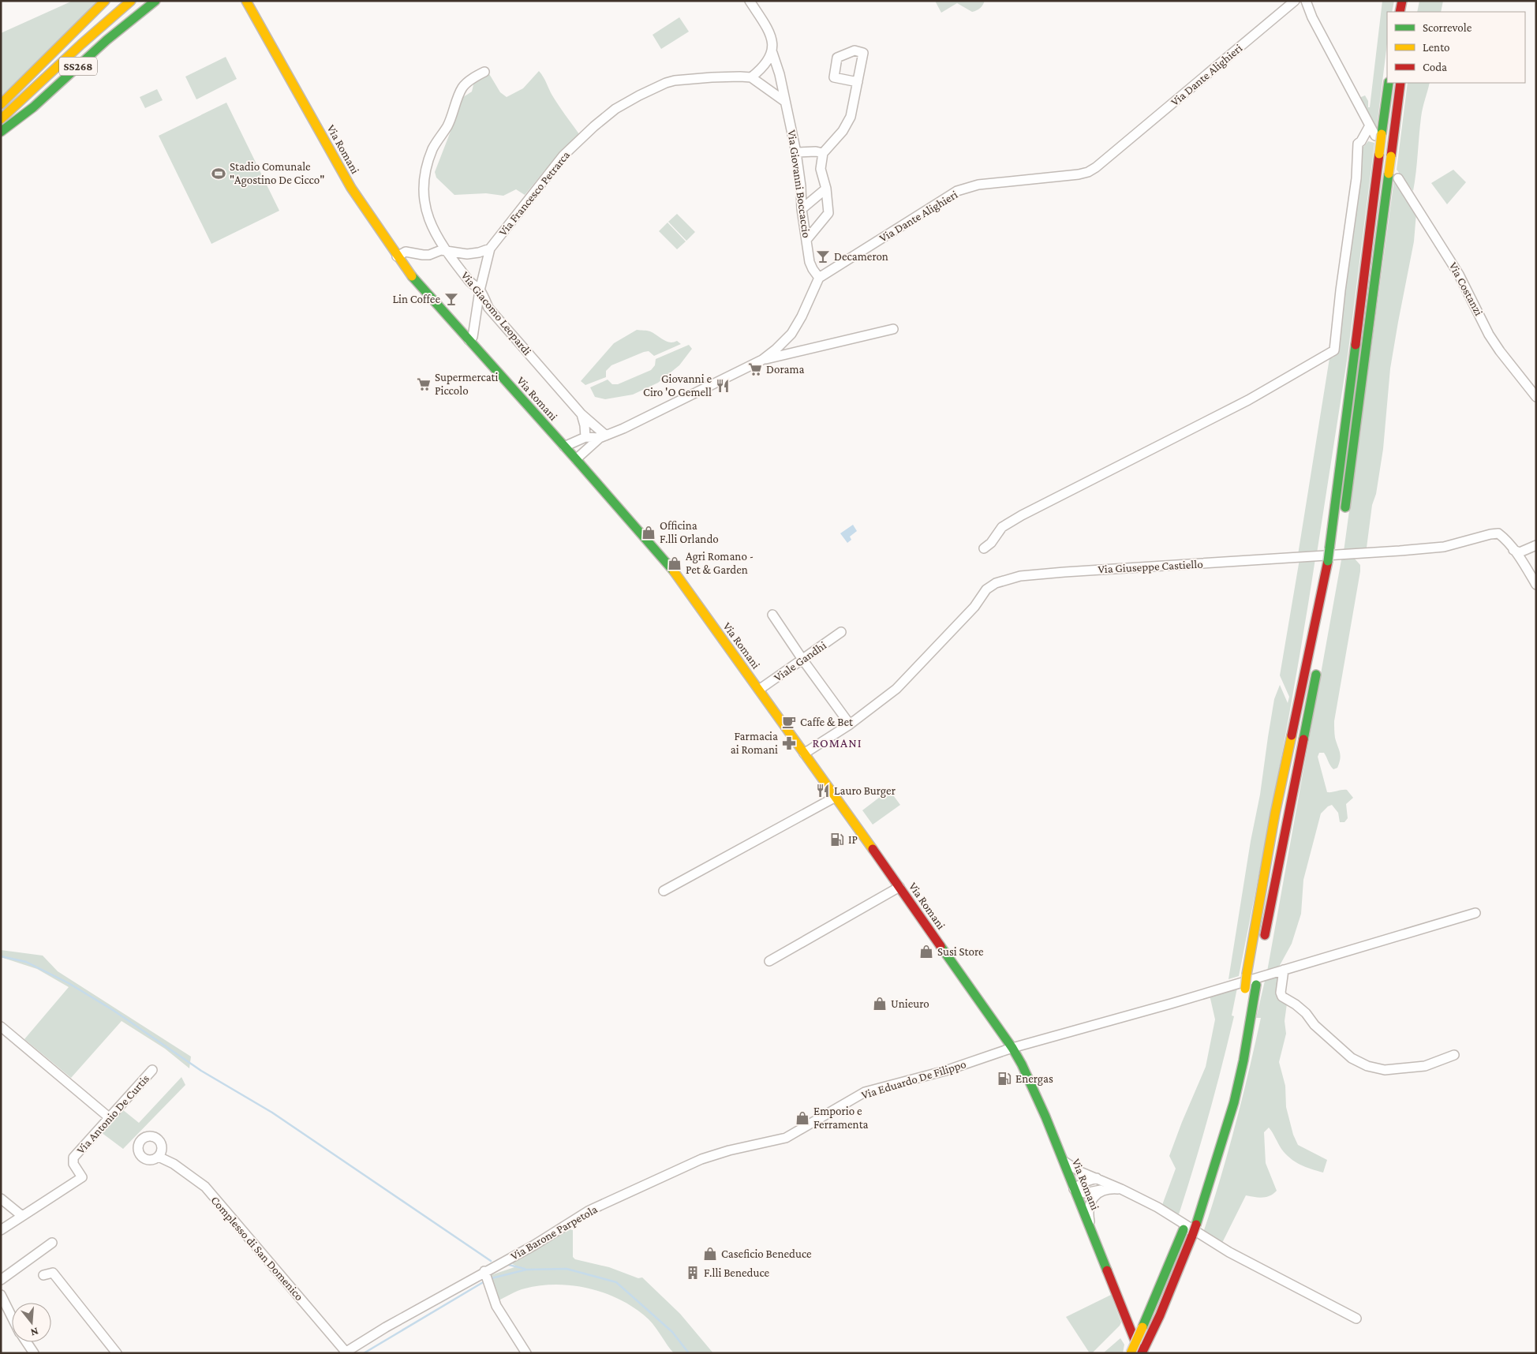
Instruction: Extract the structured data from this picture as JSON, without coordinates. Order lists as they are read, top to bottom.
{
  "streets": {
    "main road": ["SS268", "Via Romani"],
    "street": [
      "Via Dante Alighieri",
      "Via Giovanni Boccaccio",
      "Via Francesco Petrarca",
      "Via Costanzi",
      "Via Giacomo Leopardi",
      "Via Giuseppe Castiello",
      "Viale Gandhi",
      "Via Eduardo De Filippo",
      "Via Antonio De Curtis",
      "Via Barone Parpetola",
      "Complesso di San Domenico"
    ]
  },
  "crossings": [
    ["Via Dante Alighieri", "Via Giovanni Boccaccio"],
    ["Via Romani", "Via Francesco Petrarca"],
    ["Via Romani", "Via Giuseppe Castiello"],
    ["Via Romani", "Viale Gandhi"],
    ["Via Romani", "Via Eduardo De Filippo"],
    ["Via Francesco Petrarca", "Via Giacomo Leopardi"],
    ["Via Eduardo De Filippo", "Via Barone Parpetola"],
    ["Via Barone Parpetola", "Complesso di San Domenico"]
  ],
  "districts": ["ROMANI"],
  "places": {
    "sports": ["Stadio Comunale \"Agostino De Cicco\""],
    "bar": ["Decameron", "Lin Coffee"],
    "supermarket": ["Dorama", "Supermercati Piccolo"],
    "restaurant": ["Giovanni e Ciro 'O Gemell", "Lauro Burger"],
    "shop": [
      "Officina F.lli Orlando",
      "Agri Romano - Pet & Garden",
      "Susi Store",
      "Unieuro",
      "Emporio e Ferramenta",
      "Caseficio Beneduce"
    ],
    "cafe": ["Caffe & Bet"],
    "pharmacy": ["Farmacia ai Romani"],
    "fuel station": ["IP", "Energas"],
    "building": ["F.lli Beneduce"]
  },
  "legend": ["Scorrevole", "Lento", "Coda"],
  "north": "bottom"
}
